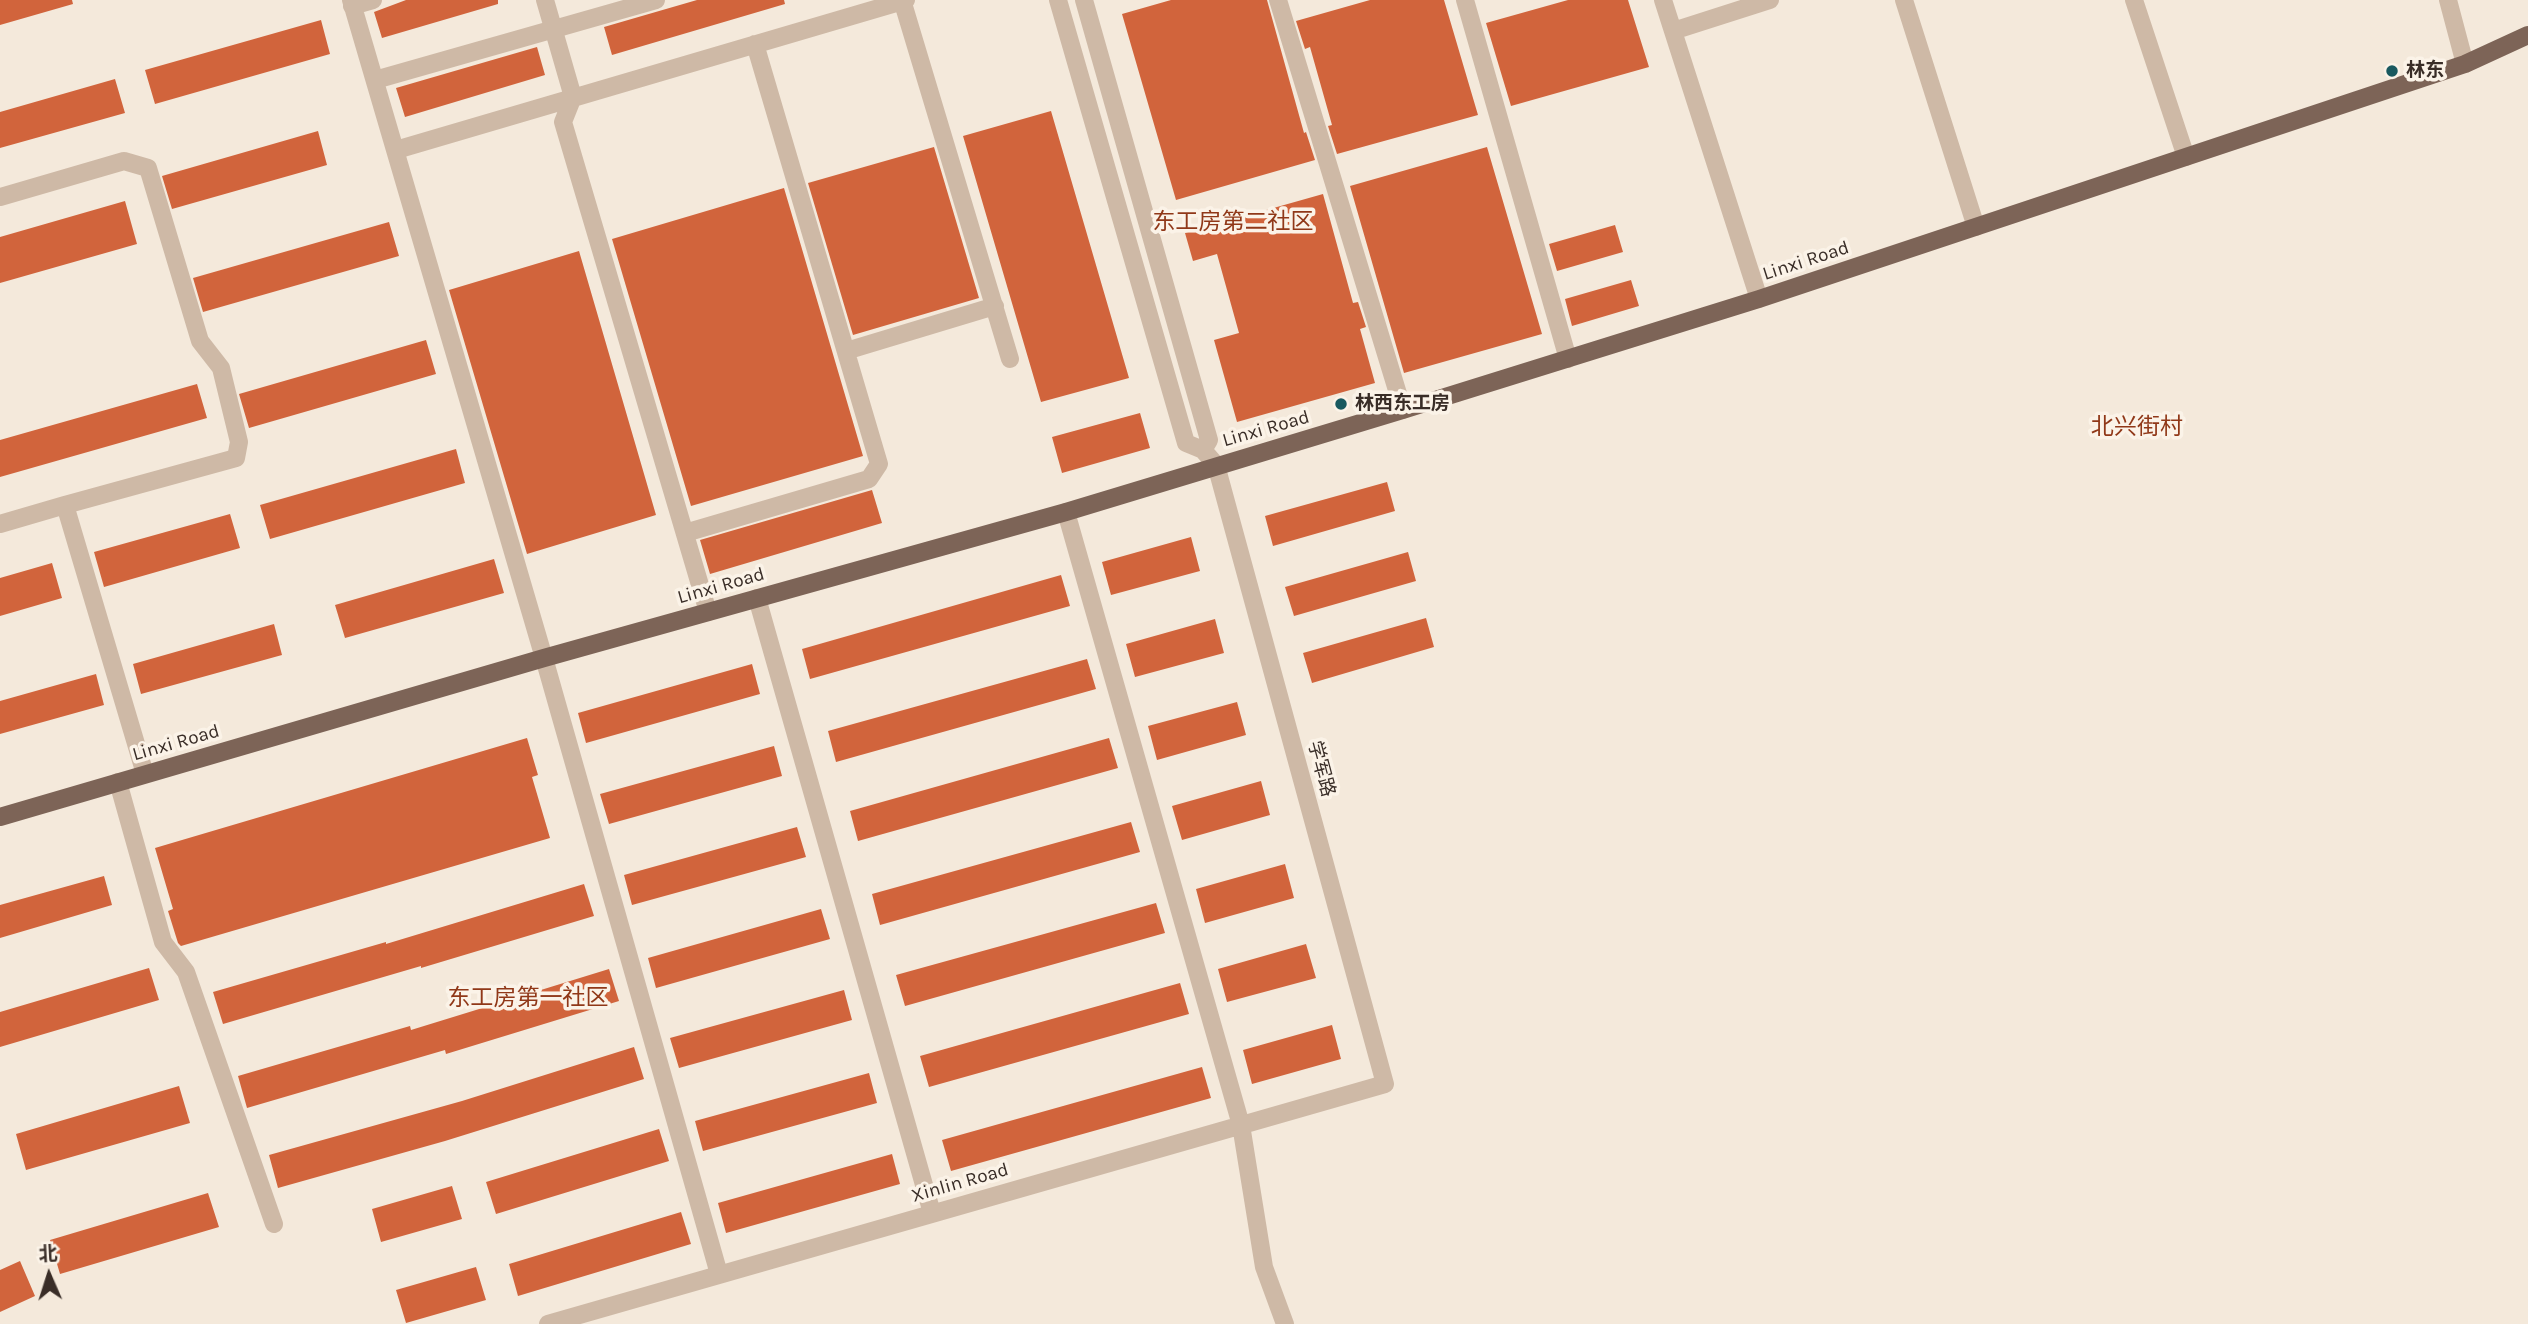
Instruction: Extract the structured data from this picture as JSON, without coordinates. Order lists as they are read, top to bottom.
{
  "streets": {
    "main road": ["Linxi Road"],
    "street": ["学军路", "Xinlin Road"]
  },
  "crossings": [
    ["Linxi Road", "学军路"],
    ["学军路", "Xinlin Road"]
  ],
  "districts": ["东工房第二社区", "北兴街村", "东工房第一社区"],
  "places": ["林东", "林西东工房"],
  "north": "top"
}
